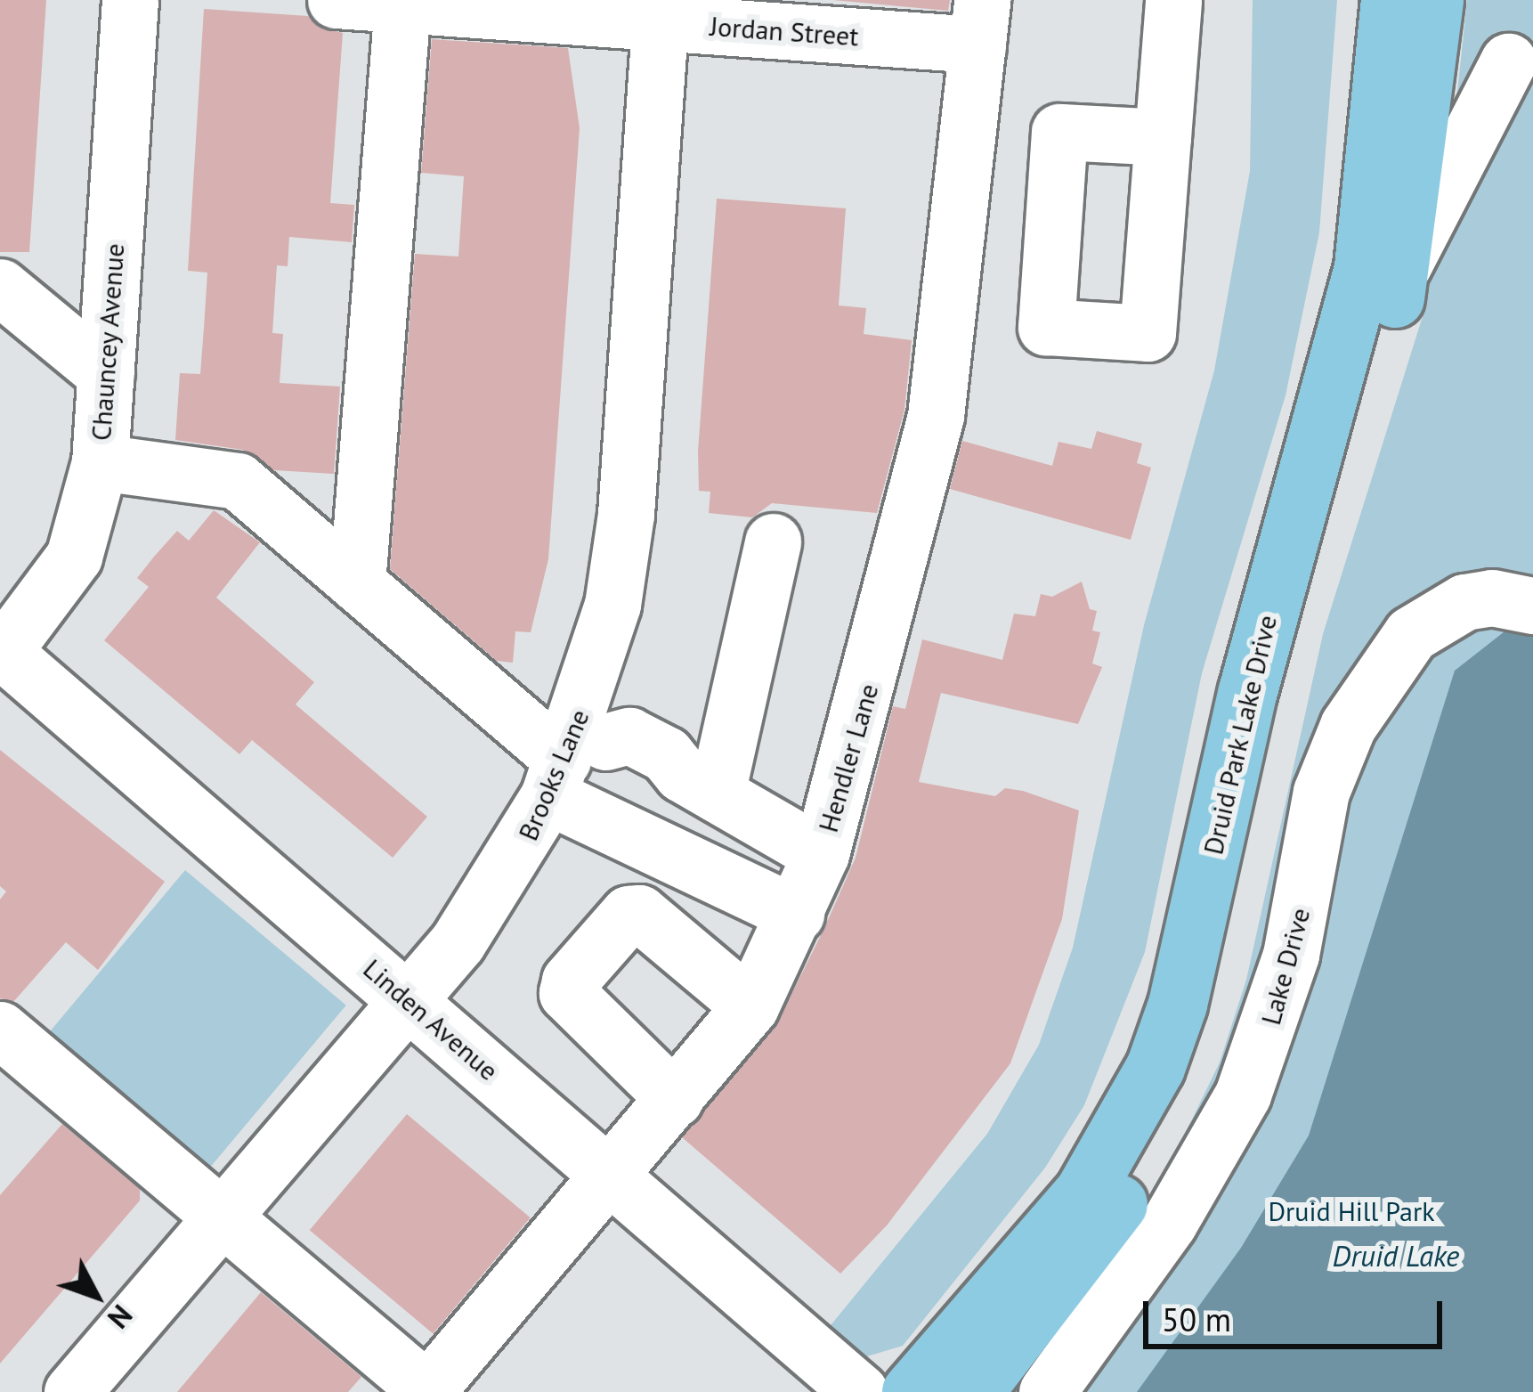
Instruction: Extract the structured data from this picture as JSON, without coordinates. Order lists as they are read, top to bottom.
{
  "streets": {
    "main road": ["Druid Park Lake Drive"],
    "street": [
      "Jordan Street",
      "Chauncey Avenue",
      "Hendler Lane",
      "Brooks Lane",
      "Lake Drive",
      "Linden Avenue"
    ]
  },
  "crossings": [
    ["Jordan Street", "Hendler Lane"],
    ["Jordan Street", "Brooks Lane"],
    ["Chauncey Avenue", "Linden Avenue"],
    ["Hendler Lane", "Linden Avenue"],
    ["Brooks Lane", "Linden Avenue"]
  ],
  "water": ["Druid Lake"],
  "parks": ["Druid Hill Park"],
  "scale_bar": "50 m",
  "north": "bottom right"
}
